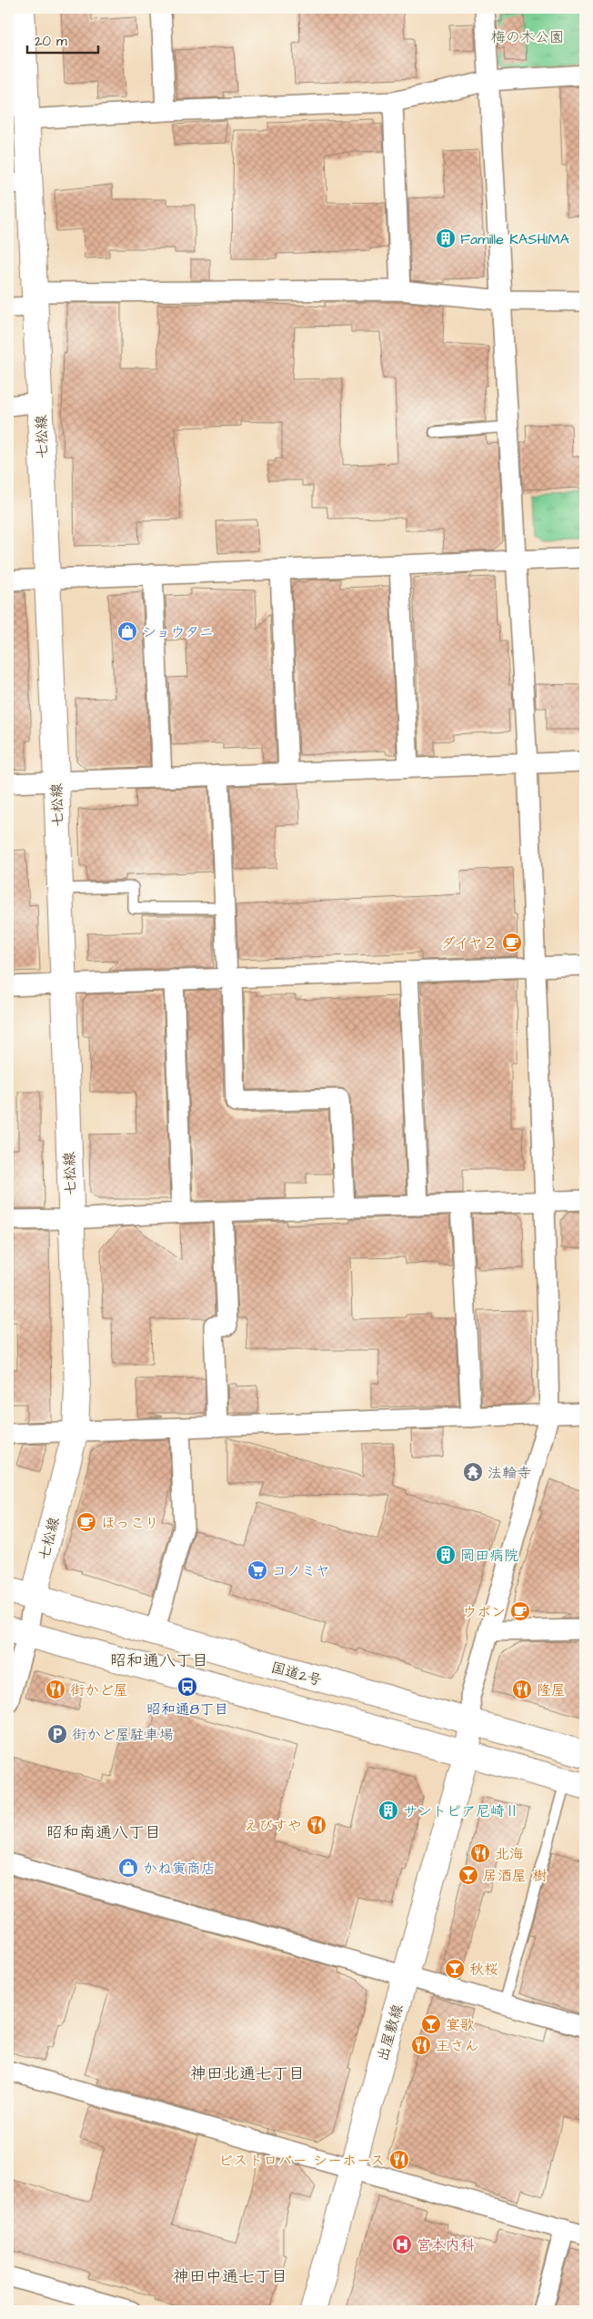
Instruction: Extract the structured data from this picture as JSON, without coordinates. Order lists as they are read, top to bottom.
{
  "streets": {
    "main road": ["七松線", "国道2号", "出屋敷線"]
  },
  "crossings": [
    ["七松線", "国道2号"],
    ["国道2号", "出屋敷線"]
  ],
  "districts": [
    "昭和通八丁目",
    "昭和南通八丁目",
    "神田北通七丁目",
    "神田中通七丁目"
  ],
  "parks": ["梅の木公園"],
  "places": {
    "building": ["Famille KASHIMA", "岡田病院", "サントピア尼崎Ⅱ"],
    "shop": ["ショウタニ", "かね寅商店"],
    "cafe": ["ダイヤ２", "ほっこり", "ウポン"],
    "temple": ["法輪寺"],
    "supermarket": ["コノミヤ"],
    "bus stop": ["昭和通8丁目"],
    "restaurant": [
      "街かど屋",
      "隆屋",
      "えびすや",
      "北海",
      "王さん",
      "ビストロバー シーホース"
    ],
    "parking": ["街かど屋駐車場"],
    "bar": ["居酒屋 樹", "秋桜", "宴歌"],
    "hospital": ["宮本内科"]
  },
  "scale_bar": "20 m"
}
